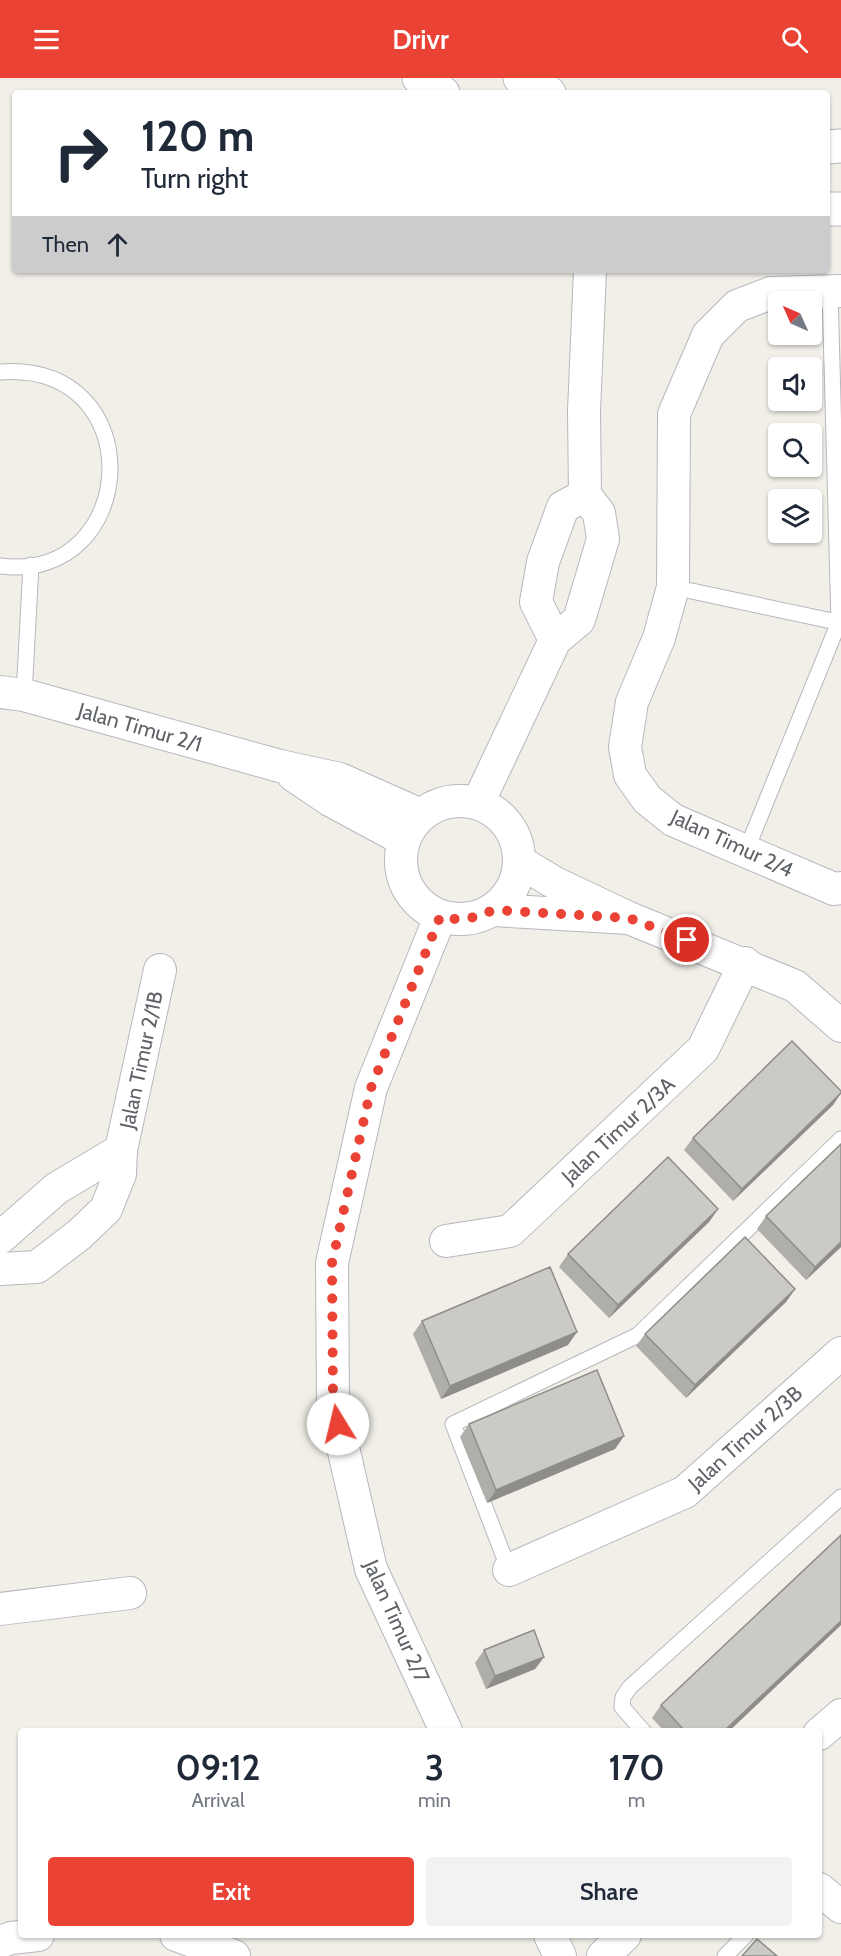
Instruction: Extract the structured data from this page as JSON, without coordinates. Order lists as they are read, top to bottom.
{
  "streets": {
    "street": [
      "Jalan Timur 2/1",
      "Jalan Timur 2/4",
      "Jalan Timur 2/1B",
      "Jalan Timur 2/3A",
      "Jalan Timur 2/3B",
      "Jalan Timur 2/7"
    ]
  },
  "crossings": [
    ["Jalan Timur 2/1", "Jalan Timur 2/7"]
  ],
  "north": "top left",
  "page": {
    "header": "Drivr",
    "turn": ["120 m", "Turn right"],
    "then": "Then",
    "eta": [
      "09:12",
      "Arrival",
      "3",
      "min",
      "170",
      "m"
    ],
    "buttons": ["Exit", "Share"]
  }
}
